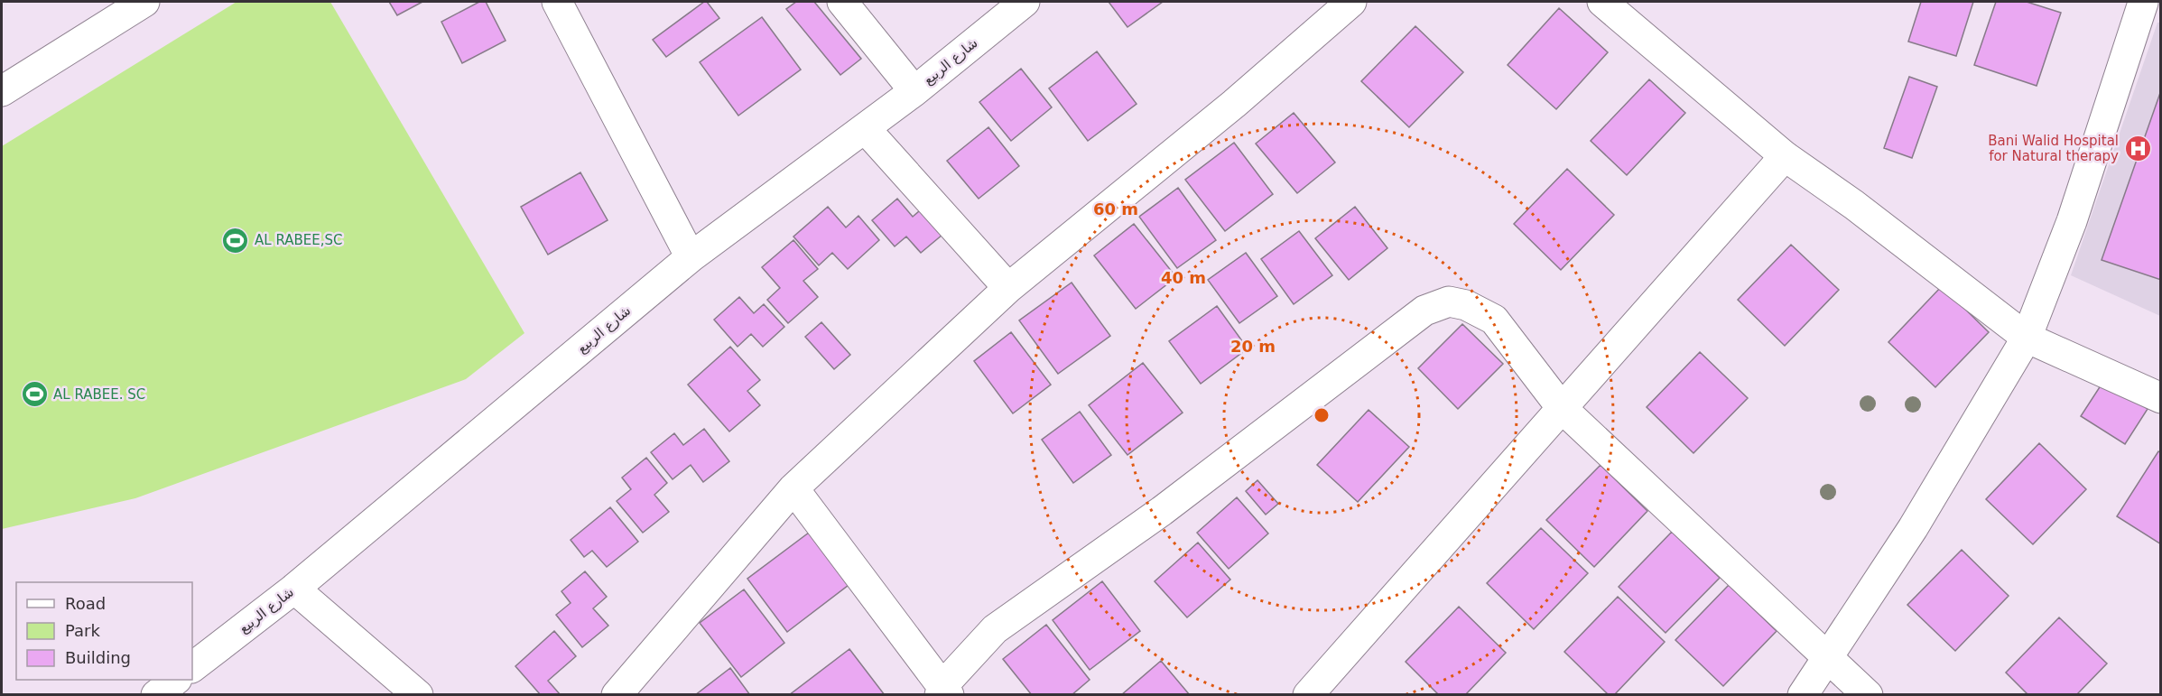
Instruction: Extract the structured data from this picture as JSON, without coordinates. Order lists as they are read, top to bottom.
{
  "streets": {
    "street": ["شارع الربيع"]
  },
  "places": {
    "hospital": ["Bani Walid Hospital for Natural therapy"],
    "sports": ["AL RABEE,SC", "AL RABEE. SC"]
  },
  "legend": ["Road", "Park", "Building"],
  "rings": ["60 m", "40 m", "20 m"]
}
